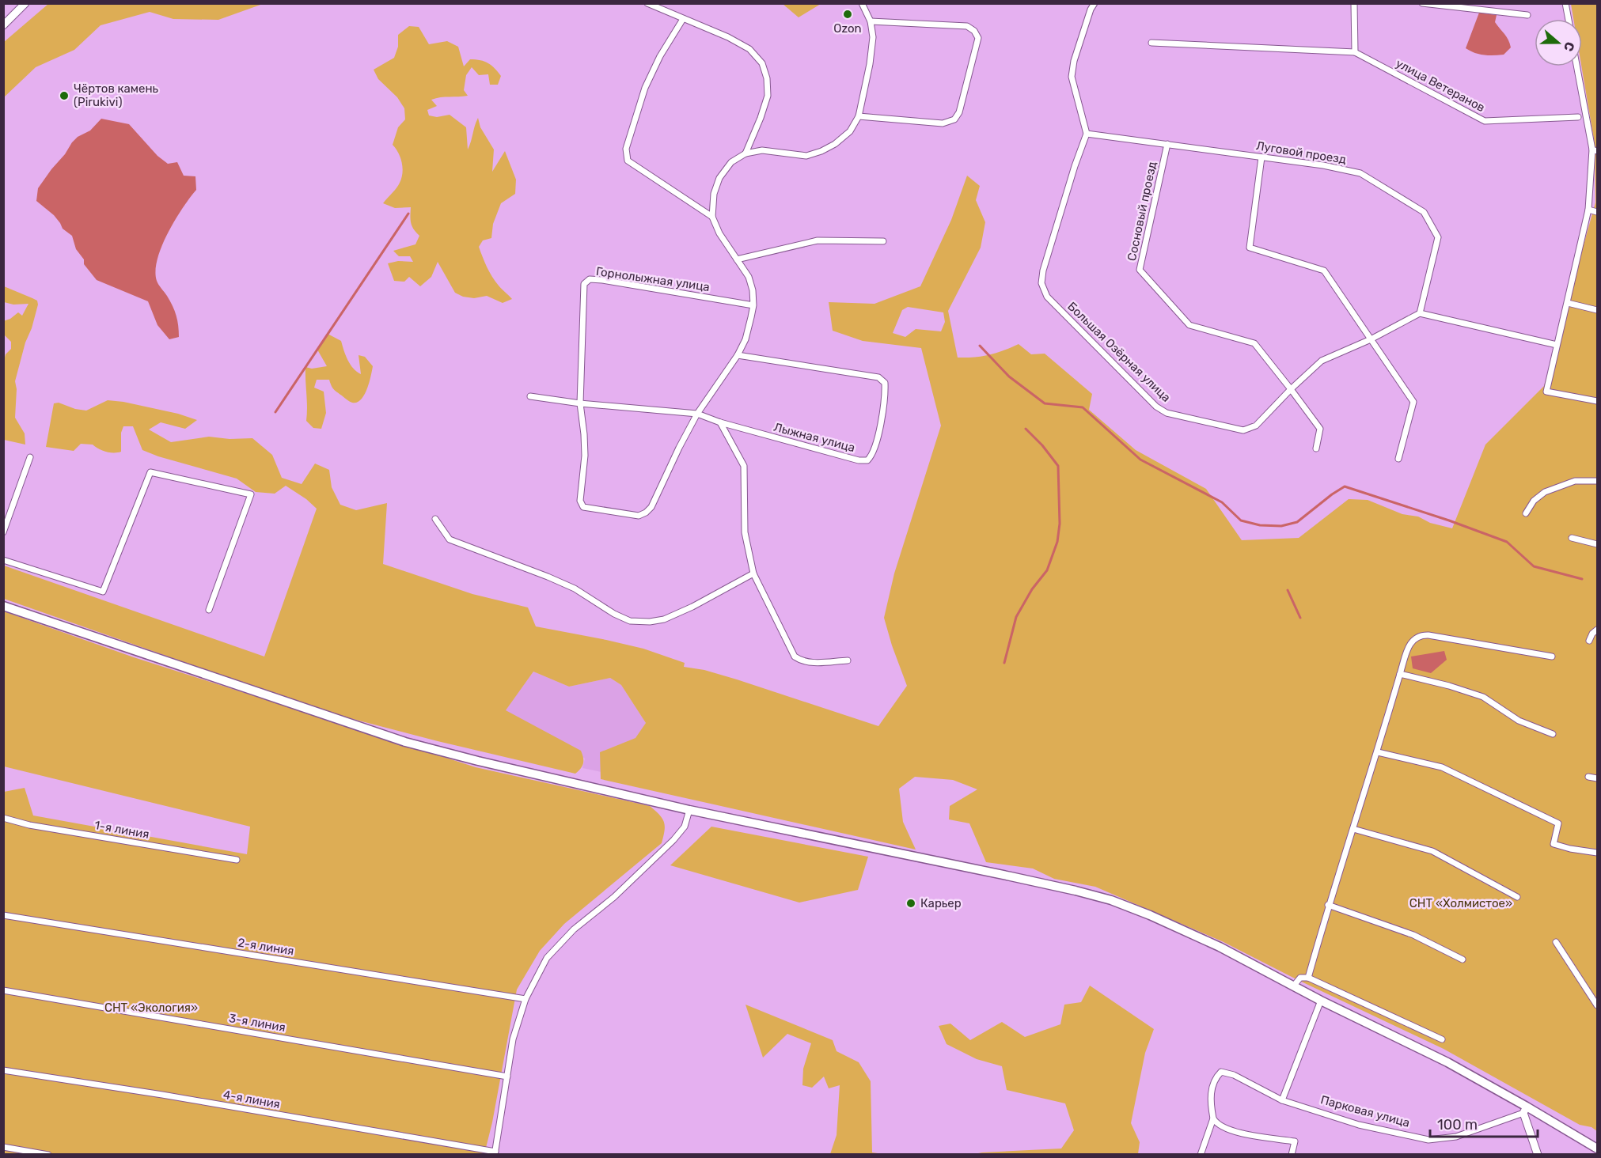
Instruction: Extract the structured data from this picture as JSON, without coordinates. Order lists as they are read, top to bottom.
{
  "streets": {
    "street": [
      "улица Ветеранов",
      "Луговой проезд",
      "Сосновый проезд",
      "Горнолыжная улица",
      "Большая Озёрная улица",
      "Лыжная улица",
      "1-я линия",
      "2-я линия",
      "3-я линия",
      "4-я линия",
      "Парковая улица"
    ]
  },
  "crossings": [
    ["Луговой проезд", "Сосновый проезд"],
    ["Луговой проезд", "Большая Озёрная улица"],
    ["Сосновый проезд", "Большая Озёрная улица"],
    ["Горнолыжная улица", "Лыжная улица"]
  ],
  "parks": ["СНТ «Холмистое»", "СНТ «Экология»"],
  "places": ["Ozon", "Чёртов камень (Pirukivi)", "Карьер"],
  "scale_bar": "100 m",
  "north": "right"
}
